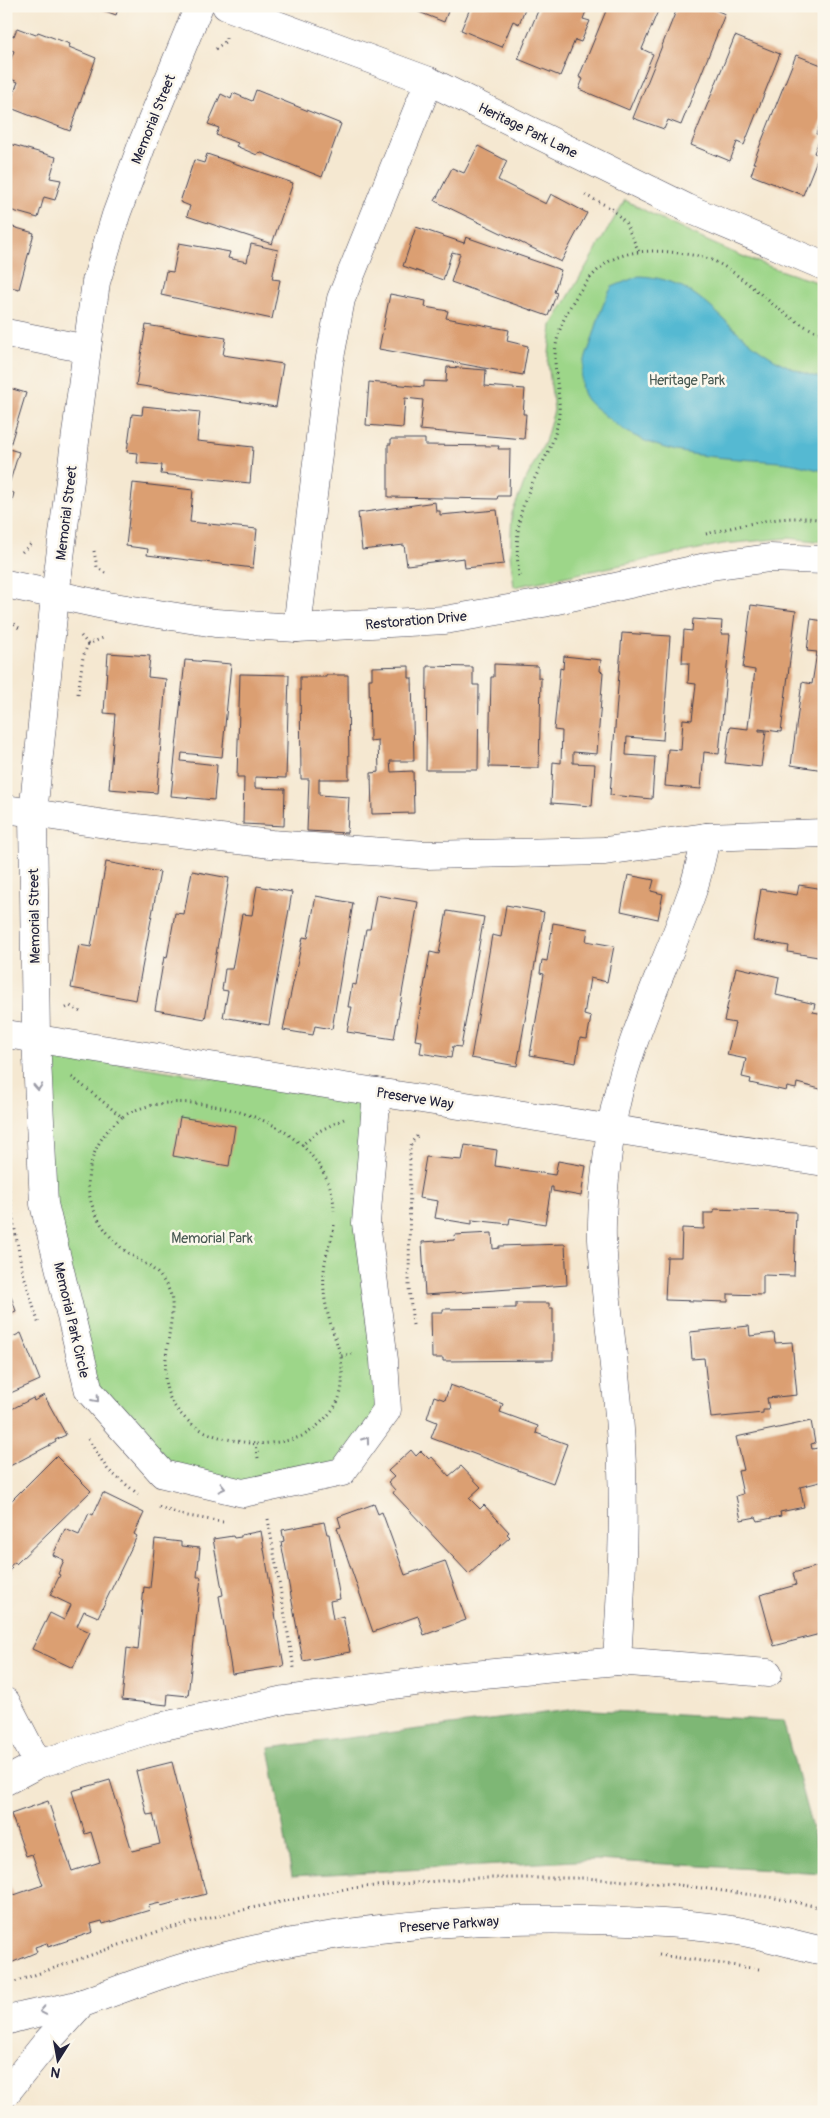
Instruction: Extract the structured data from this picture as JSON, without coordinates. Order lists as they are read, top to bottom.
{
  "streets": {
    "street": [
      "Memorial Street",
      "Heritage Park Lane",
      "Restoration Drive",
      "Preserve Way",
      "Memorial Park Circle",
      "Preserve Parkway"
    ]
  },
  "crossings": [
    ["Memorial Street", "Restoration Drive"],
    ["Memorial Street", "Preserve Way"],
    ["Memorial Street", "Memorial Park Circle"],
    ["Preserve Way", "Memorial Park Circle"]
  ],
  "parks": ["Heritage Park", "Memorial Park"],
  "north": "bottom"
}
